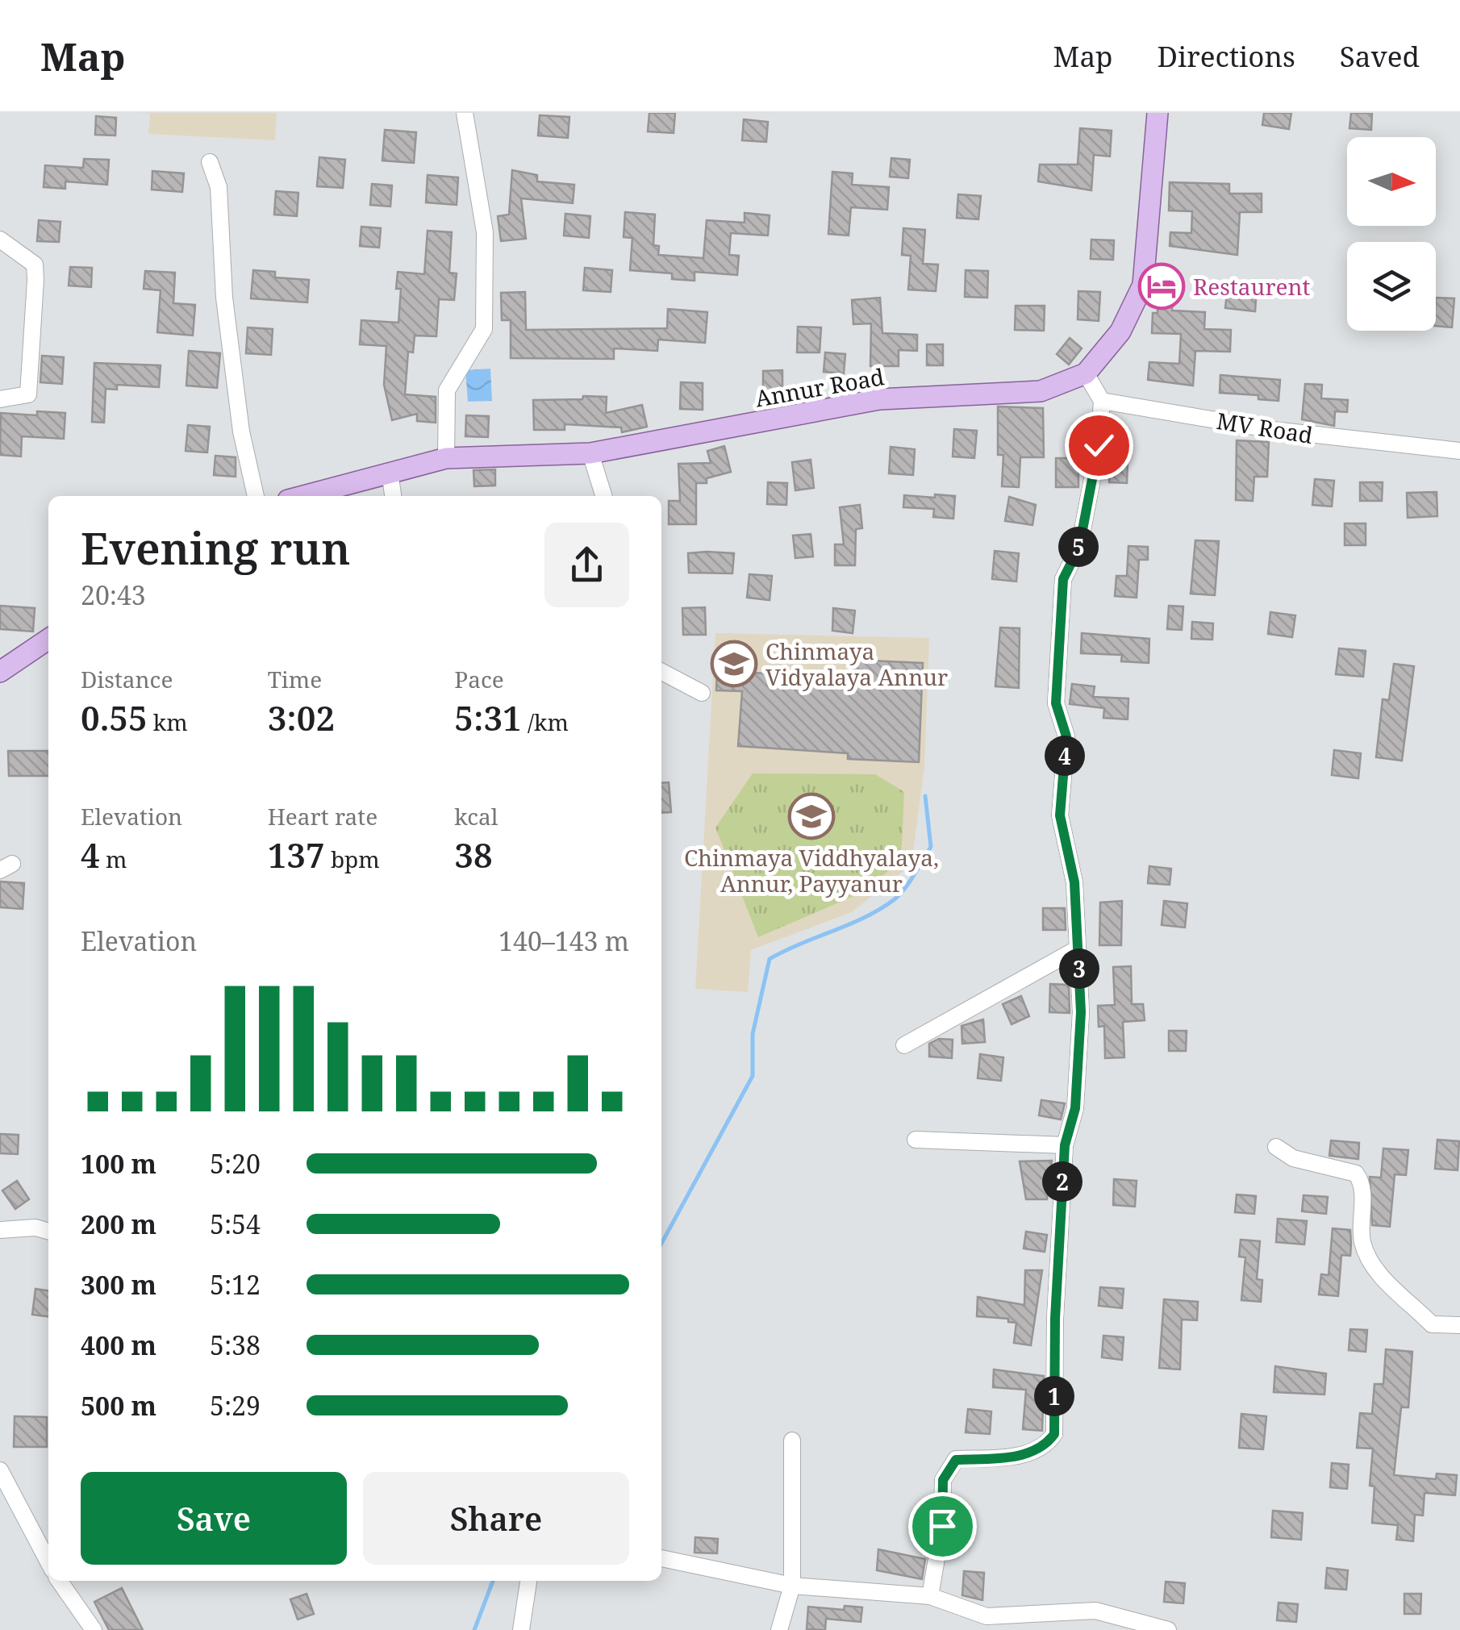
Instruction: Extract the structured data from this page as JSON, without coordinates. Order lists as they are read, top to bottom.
{
  "streets": {
    "main road": ["Annur Road"],
    "street": ["MV Road"]
  },
  "places": {
    "hotel": ["Restaurent"],
    "school or university": ["Chinmaya Vidyalaya Annur", "Chinmaya Viddhyalaya, Annur, Payyanur"]
  },
  "north": "right",
  "page": {
    "header": "Map",
    "nav": ["Map", "Directions", "Saved"],
    "heading": ["Evening run", "20:43"],
    "pins": [
      "5",
      "4",
      "3",
      "2",
      "1"
    ],
    "stats": [
      ["Distance", "0.55 km"],
      ["Time", "3:02"],
      ["Pace", "5:31 /km"],
      ["Elevation", "4 m"],
      ["Heart rate", "137 bpm"],
      ["kcal", "38"]
    ],
    "chart": ["Elevation", "140–143 m"],
    "list": [
      {
        "name": "100 m",
        "note": "5:20"
      },
      {
        "name": "200 m",
        "note": "5:54"
      },
      {
        "name": "300 m",
        "note": "5:12"
      },
      {
        "name": "400 m",
        "note": "5:38"
      },
      {
        "name": "500 m",
        "note": "5:29"
      }
    ],
    "buttons": ["Save", "Share"]
  }
}
